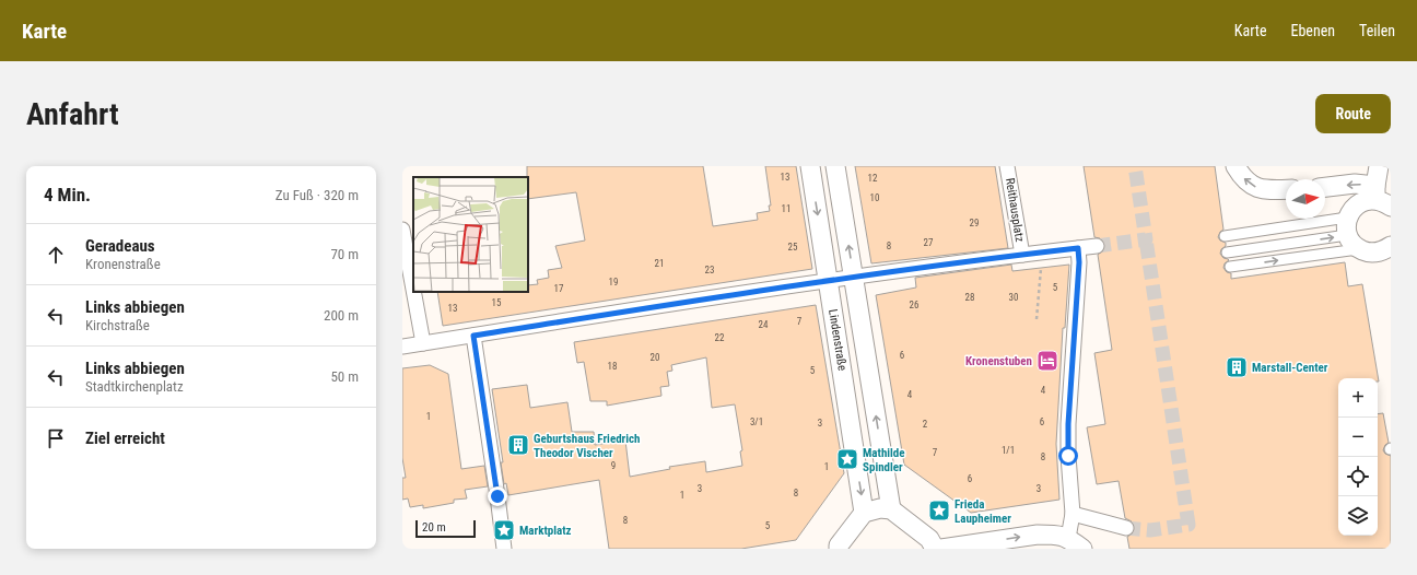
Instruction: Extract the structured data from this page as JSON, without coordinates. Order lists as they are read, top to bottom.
{
  "streets": {
    "street": ["Reithausplatz", "Lindenstraße"]
  },
  "places": {
    "hotel": ["Kronenstuben"],
    "building": ["Marstall-Center", "Geburtshaus Friedrich Theodor Vischer"],
    "place": ["Mathilde Spindler", "Frieda Laupheimer", "Marktplatz"]
  },
  "house_numbers": [
    "13",
    "12",
    "10",
    "11",
    "29",
    "27",
    "8",
    "25",
    "21",
    "23",
    "19",
    "5",
    "17",
    "28",
    "30",
    "15",
    "26",
    "13",
    "7",
    "24",
    "22",
    "6",
    "20",
    "18",
    "5",
    "4",
    "4",
    "1",
    "3/1",
    "6",
    "3",
    "2",
    "1/1",
    "7",
    "8",
    "9",
    "1",
    "6",
    "3",
    "3",
    "8",
    "1",
    "8",
    "5"
  ],
  "scale_bar": "20 m",
  "north": "right",
  "page": {
    "header": "Karte",
    "nav": ["Karte", "Ebenen", "Teilen"],
    "buttons": "Route",
    "title": "Anfahrt",
    "heading": ["4 Min.", "Zu Fuß · 320 m"],
    "list": [
      ["Geradeaus", "Kronenstraße", "70 m"],
      ["Links abbiegen", "Kirchstraße", "200 m"],
      ["Links abbiegen", "Stadtkirchenplatz", "50 m"],
      "Ziel erreicht"
    ],
    "map_buttons": ["+", "−"],
    "scale": "20 m"
  }
}
